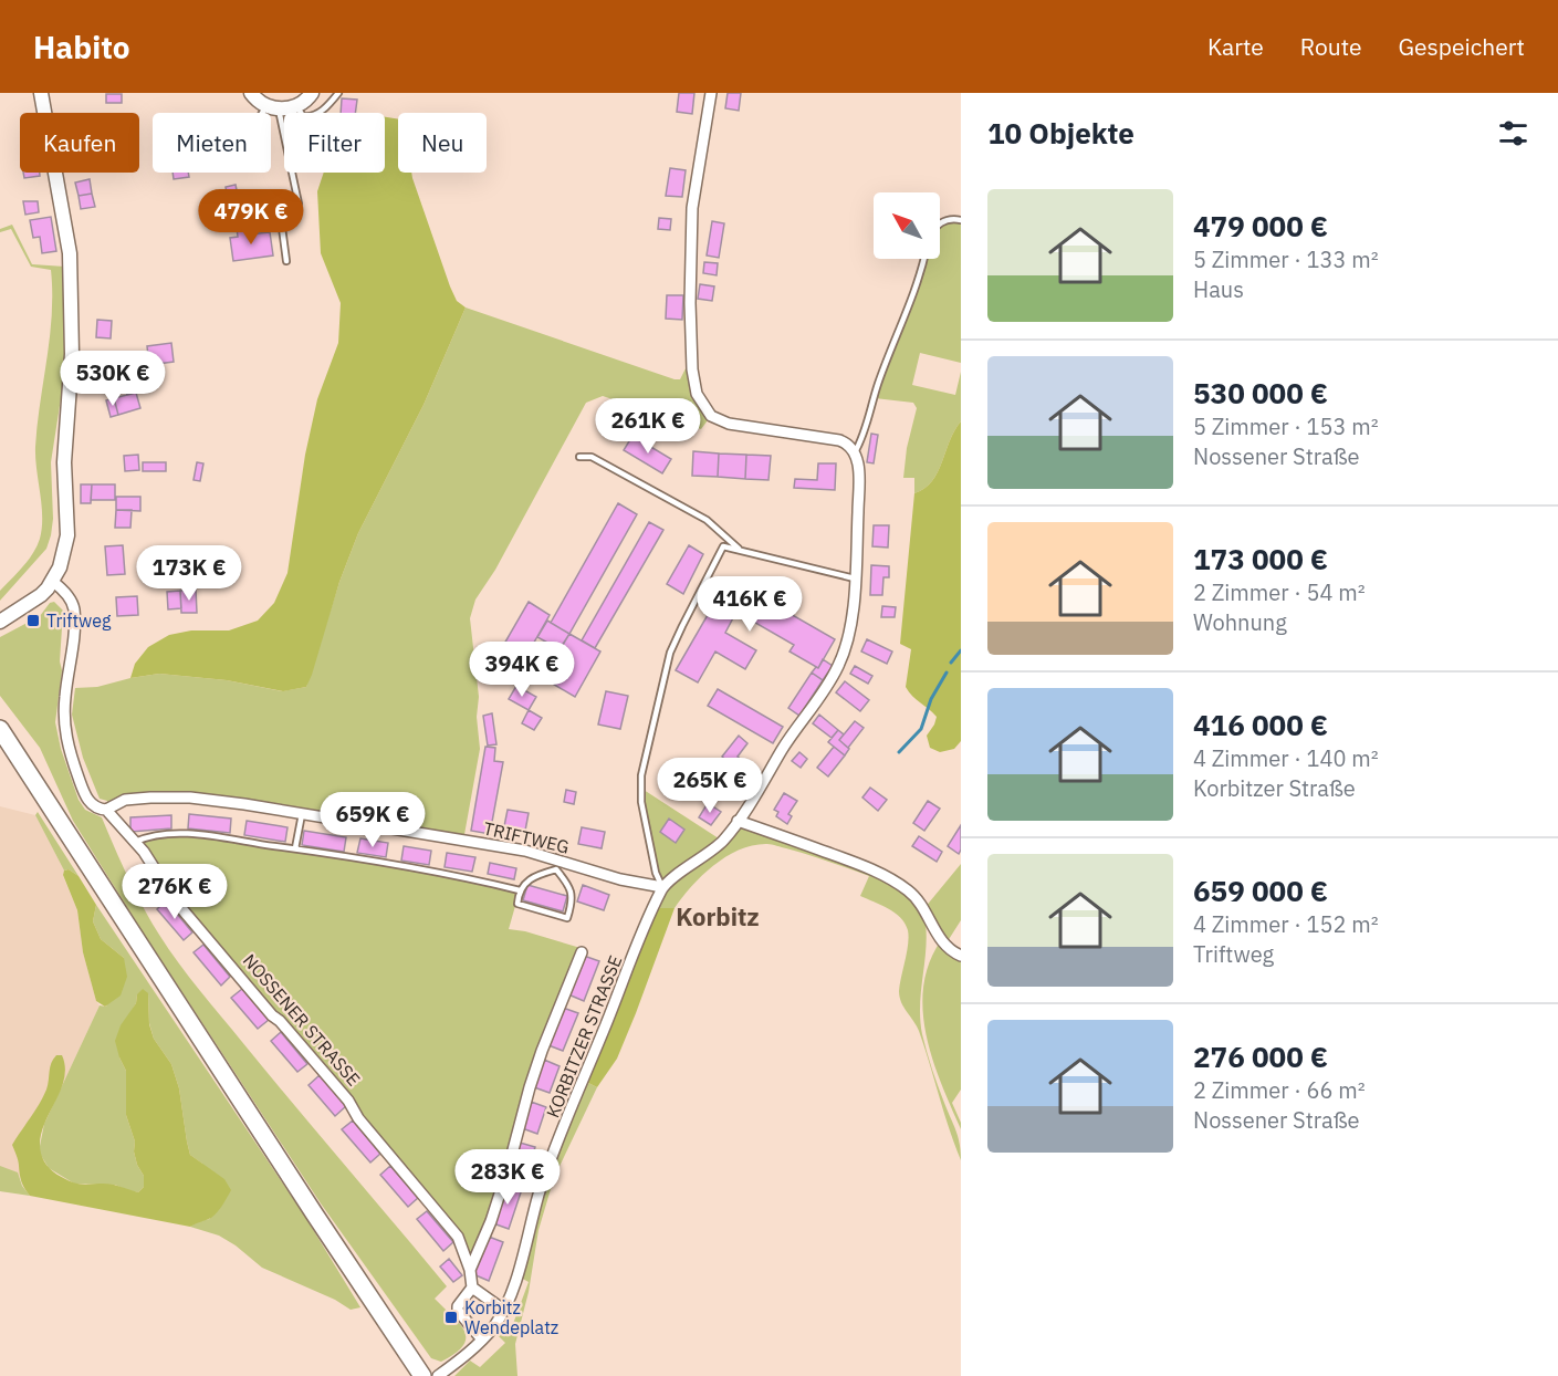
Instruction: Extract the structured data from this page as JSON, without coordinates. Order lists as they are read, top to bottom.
{
  "streets": {
    "street": ["TRIFTWEG", "NOSSENER STRASSE", "KORBITZER STRASSE"]
  },
  "crossings": [
    ["TRIFTWEG", "NOSSENER STRASSE"],
    ["TRIFTWEG", "KORBITZER STRASSE"]
  ],
  "districts": ["Korbitz"],
  "places": {
    "transit": ["Triftweg", "Korbitz Wendeplatz"]
  },
  "north": "top left",
  "page": {
    "header": "Habito",
    "nav": ["Karte", "Route", "Gespeichert"],
    "heading": "10 Objekte",
    "chip": [
      "Kaufen",
      "Mieten",
      "Filter",
      "Neu"
    ],
    "list": [
      {
        "name": "479 000 €",
        "note": "5 Zimmer · 133 m² · Haus"
      },
      {
        "name": "530 000 €",
        "note": "5 Zimmer · 153 m² · Nossener Straße"
      },
      {
        "name": "173 000 €",
        "note": "2 Zimmer · 54 m² · Wohnung"
      },
      {
        "name": "416 000 €",
        "note": "4 Zimmer · 140 m² · Korbitzer Straße"
      },
      {
        "name": "659 000 €",
        "note": "4 Zimmer · 152 m² · Triftweg"
      },
      {
        "name": "276 000 €",
        "note": "2 Zimmer · 66 m² · Nossener Straße"
      }
    ],
    "price": [
      "479K €",
      "530K €",
      "261K €",
      "173K €",
      "416K €",
      "394K €",
      "265K €",
      "659K €",
      "276K €",
      "283K €"
    ]
  }
}
